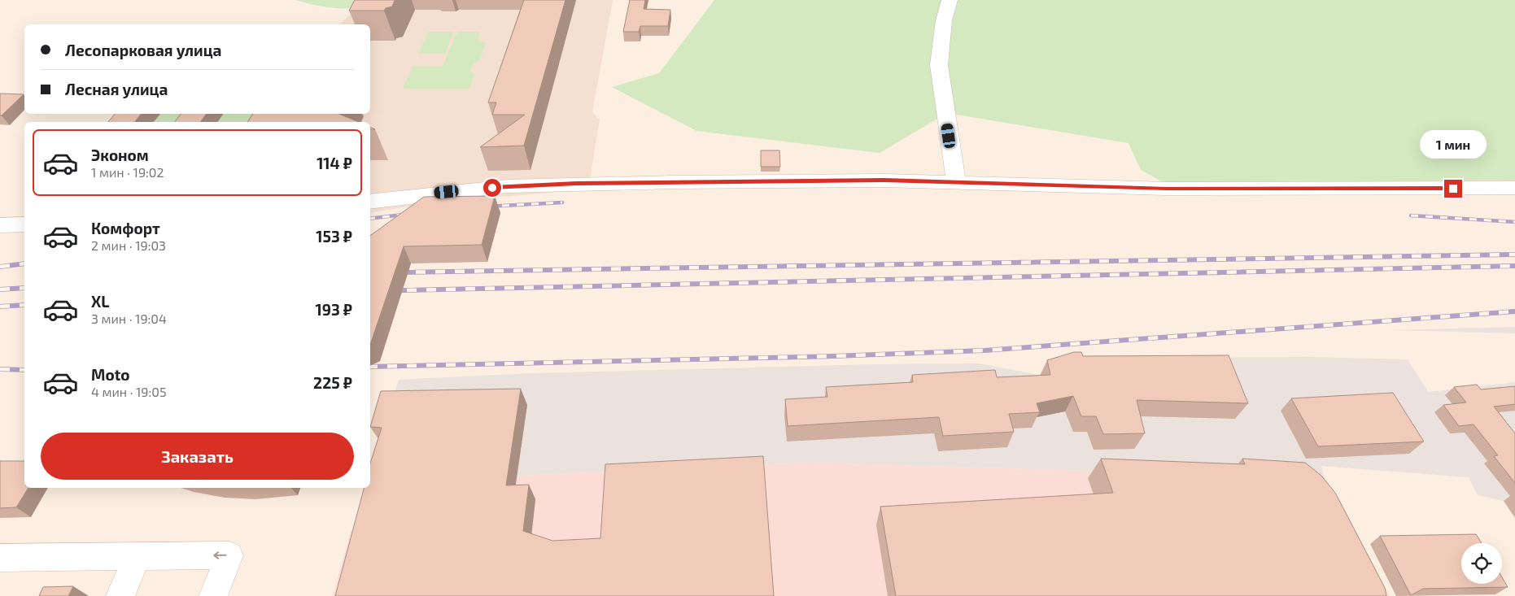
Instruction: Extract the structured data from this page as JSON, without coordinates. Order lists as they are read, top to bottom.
{
  "page": {
    "banner": ["Лесопарковая улица", "Лесная улица"],
    "list": [
      {
        "name": "Эконом",
        "note": "1 мин · 19:02",
        "value": "114 ₽"
      },
      {
        "name": "Комфорт",
        "note": "2 мин · 19:03",
        "value": "153 ₽"
      },
      {
        "name": "XL",
        "note": "3 мин · 19:04",
        "value": "193 ₽"
      },
      {
        "name": "Moto",
        "note": "4 мин · 19:05",
        "value": "225 ₽"
      }
    ],
    "bubble": "1 мин",
    "buttons": "Заказать"
  }
}
